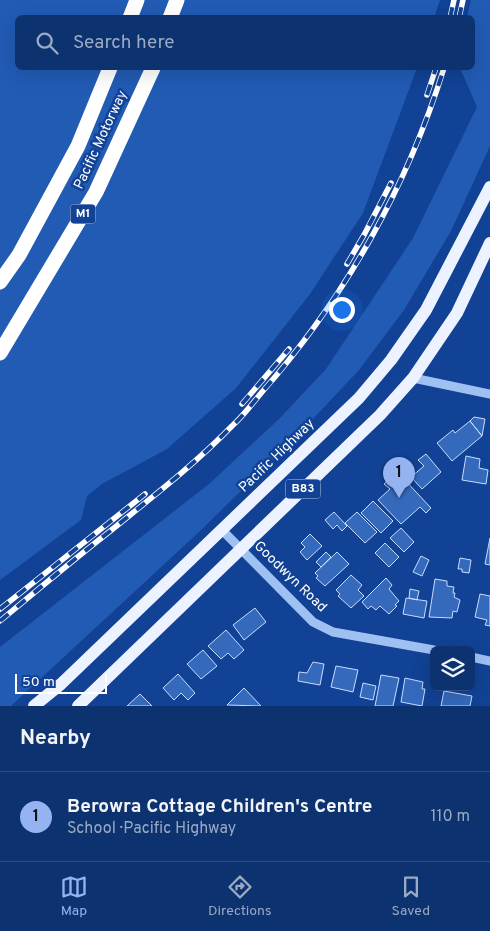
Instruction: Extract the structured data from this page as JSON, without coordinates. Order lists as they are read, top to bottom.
{
  "streets": {
    "highway": ["Pacific Motorway", "M1"],
    "main road": ["Pacific Highway", "B83"],
    "street": ["Goodwyn Road"]
  },
  "crossings": [
    ["Pacific Highway", "Goodwyn Road"],
    ["B83", "Goodwyn Road"]
  ],
  "scale_bar": "50 m",
  "page": {
    "search": "Search here",
    "pins": "1",
    "scale": "50 m",
    "heading": "Nearby",
    "list": [
      {
        "mark": "1",
        "name": "Berowra Cottage Children's Centre",
        "note": "School · Pacific Highway",
        "value": "110 m"
      }
    ],
    "nav": ["Map", "Directions", "Saved"]
  }
}
